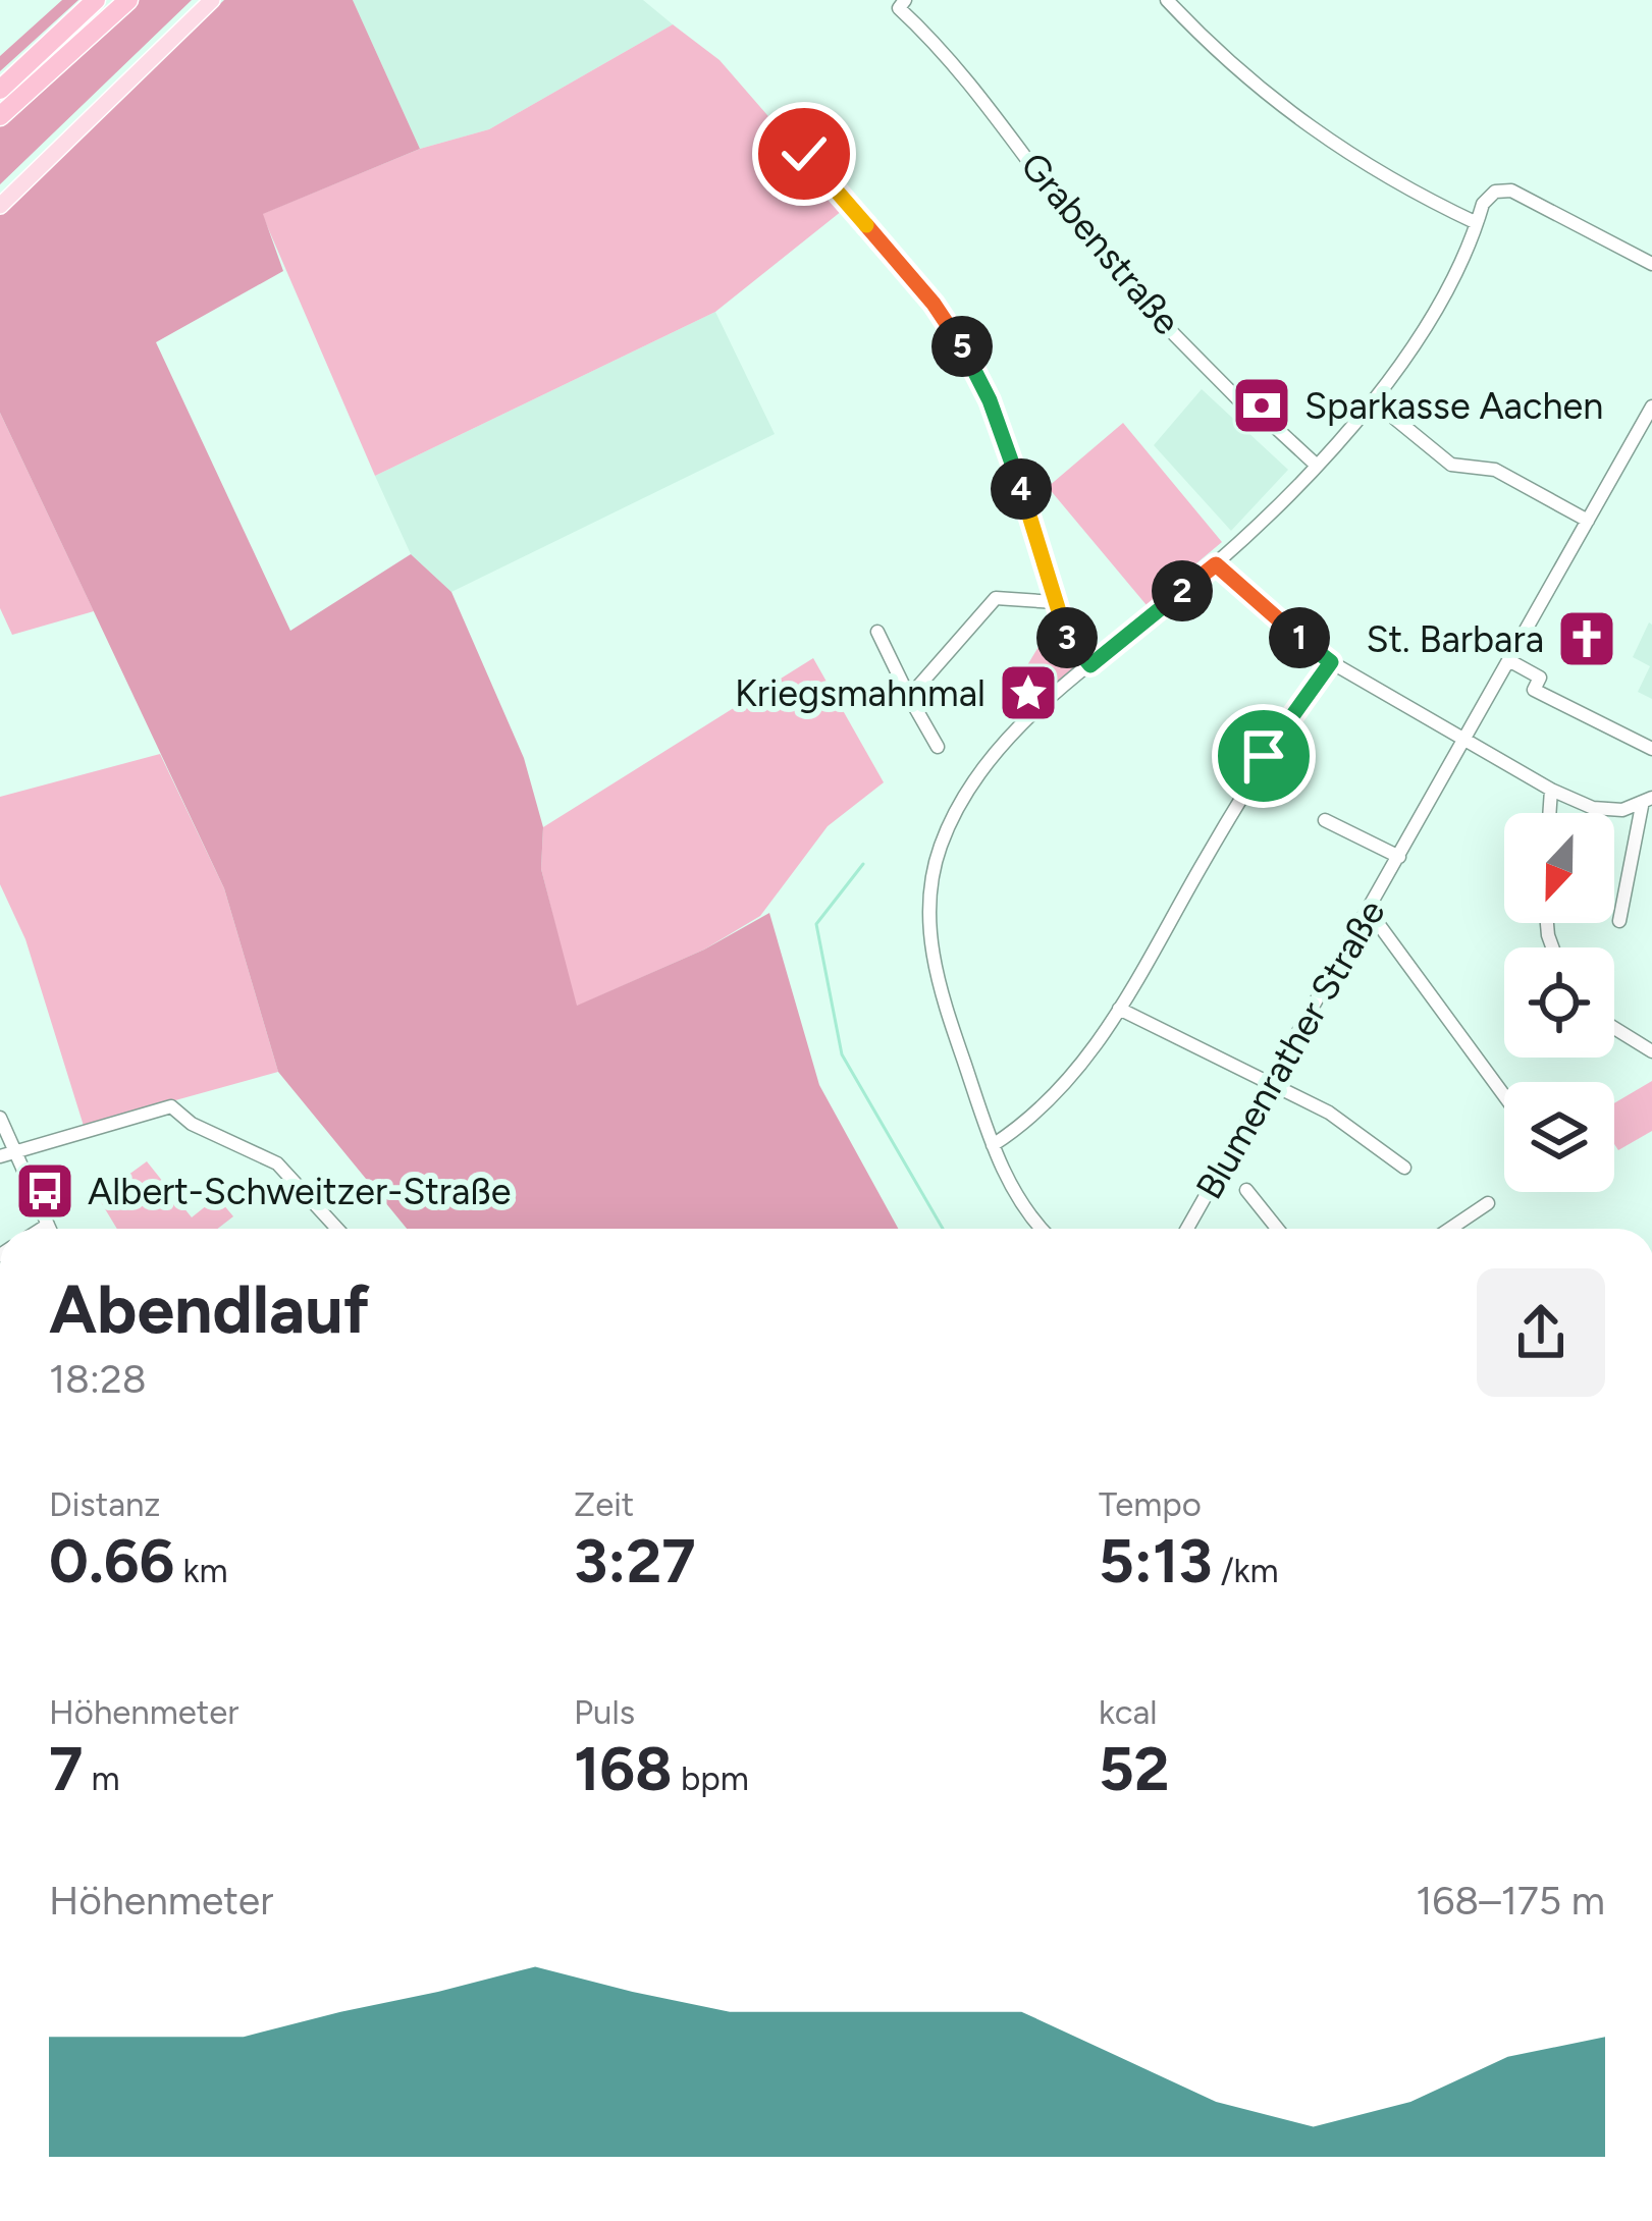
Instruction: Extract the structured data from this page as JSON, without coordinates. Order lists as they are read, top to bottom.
{
  "streets": {
    "street": ["Grabenstraße", "Blumenrather Straße"]
  },
  "places": {
    "bank": ["Sparkasse Aachen"],
    "church": ["St. Barbara"],
    "place": ["Kriegsmahnmal"],
    "bus stop": ["Albert-Schweitzer-Straße"]
  },
  "north": "bottom",
  "page": {
    "pins": [
      "5",
      "4",
      "2",
      "1",
      "3"
    ],
    "heading": ["Abendlauf", "18:28"],
    "stats": [
      ["Distanz", "0.66 km"],
      ["Zeit", "3:27"],
      ["Tempo", "5:13 /km"],
      ["Höhenmeter", "7 m"],
      ["Puls", "168 bpm"],
      ["kcal", "52"]
    ],
    "chart": ["Höhenmeter", "168–175 m"]
  }
}
